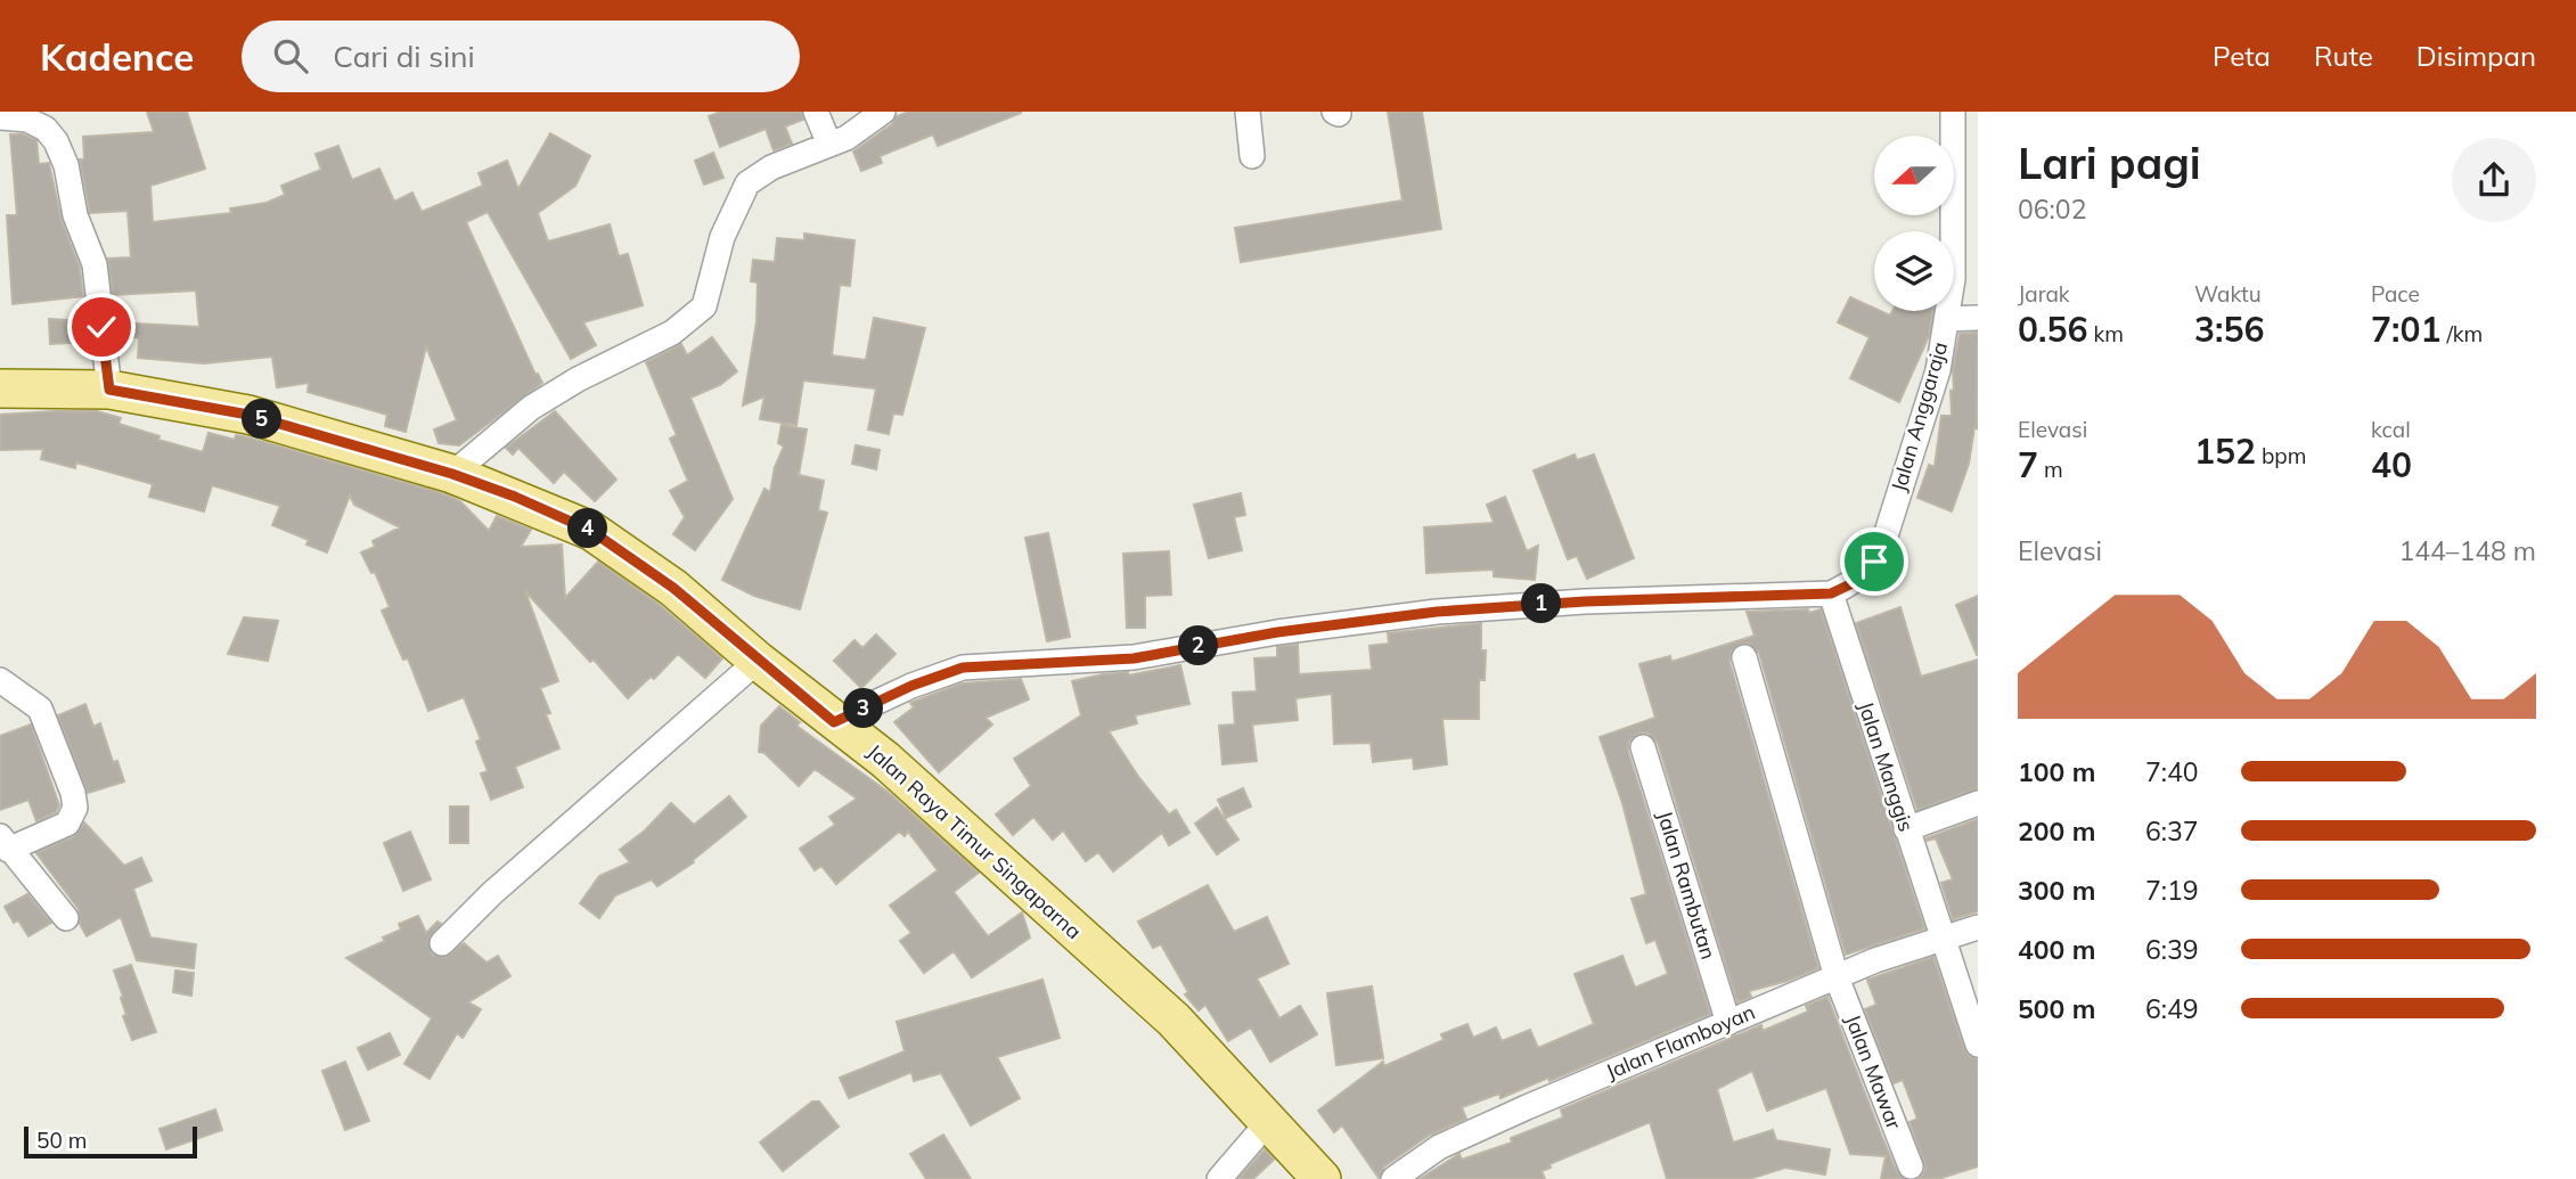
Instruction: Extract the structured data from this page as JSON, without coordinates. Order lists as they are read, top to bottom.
{
  "streets": {
    "main road": ["Jalan Raya Timur Singaparna"],
    "street": [
      "Jalan Anggaraja",
      "Jalan Manggis",
      "Jalan Rambutan",
      "Jalan Flamboyan",
      "Jalan Mawar"
    ]
  },
  "crossings": [
    ["Jalan Anggaraja", "Jalan Manggis"],
    ["Jalan Manggis", "Jalan Flamboyan"],
    ["Jalan Rambutan", "Jalan Flamboyan"],
    ["Jalan Flamboyan", "Jalan Mawar"]
  ],
  "scale_bar": "50 m",
  "north": "left",
  "page": {
    "header": "Kadence",
    "search": "Cari di sini",
    "nav": ["Peta", "Rute", "Disimpan"],
    "heading": ["Lari pagi", "06:02"],
    "stats": [
      ["Jarak", "0.56 km"],
      ["Waktu", "3:56"],
      ["Pace", "7:01 /km"],
      ["Elevasi", "7 m"],
      ["152 bpm"],
      ["kcal", "40"]
    ],
    "pins": [
      "5",
      "4",
      "1",
      "2",
      "3"
    ],
    "chart": ["Elevasi", "144–148 m"],
    "list": [
      {
        "name": "100 m",
        "note": "7:40"
      },
      {
        "name": "200 m",
        "note": "6:37"
      },
      {
        "name": "300 m",
        "note": "7:19"
      },
      {
        "name": "400 m",
        "note": "6:39"
      },
      {
        "name": "500 m",
        "note": "6:49"
      }
    ],
    "scale": "50 m"
  }
}
